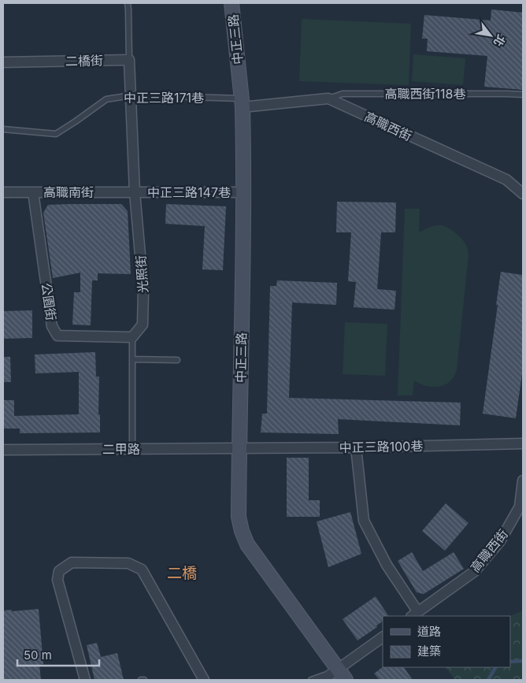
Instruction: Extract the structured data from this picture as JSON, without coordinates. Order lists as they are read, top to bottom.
{
  "streets": {
    "street": [
      "中正三路",
      "二橋街",
      "高職西街",
      "高職南街",
      "中正三路147巷",
      "光照街",
      "公園街",
      "中正三路100巷",
      "二甲路"
    ],
    "lane": ["高職西街118巷", "中正三路171巷"]
  },
  "crossings": [
    ["中正三路", "中正三路171巷"],
    ["中正三路", "中正三路147巷"],
    ["中正三路", "中正三路100巷"],
    ["中正三路", "二甲路"],
    ["高職西街118巷", "高職西街"],
    ["中正三路171巷", "光照街"],
    ["高職南街", "中正三路147巷"],
    ["高職南街", "光照街"],
    ["高職南街", "公園街"],
    ["中正三路147巷", "光照街"],
    ["光照街", "公園街"],
    ["中正三路100巷", "二甲路"]
  ],
  "districts": ["二橋"],
  "legend": ["道路", "建築"],
  "scale_bar": "50 m",
  "north": "bottom right"
}
